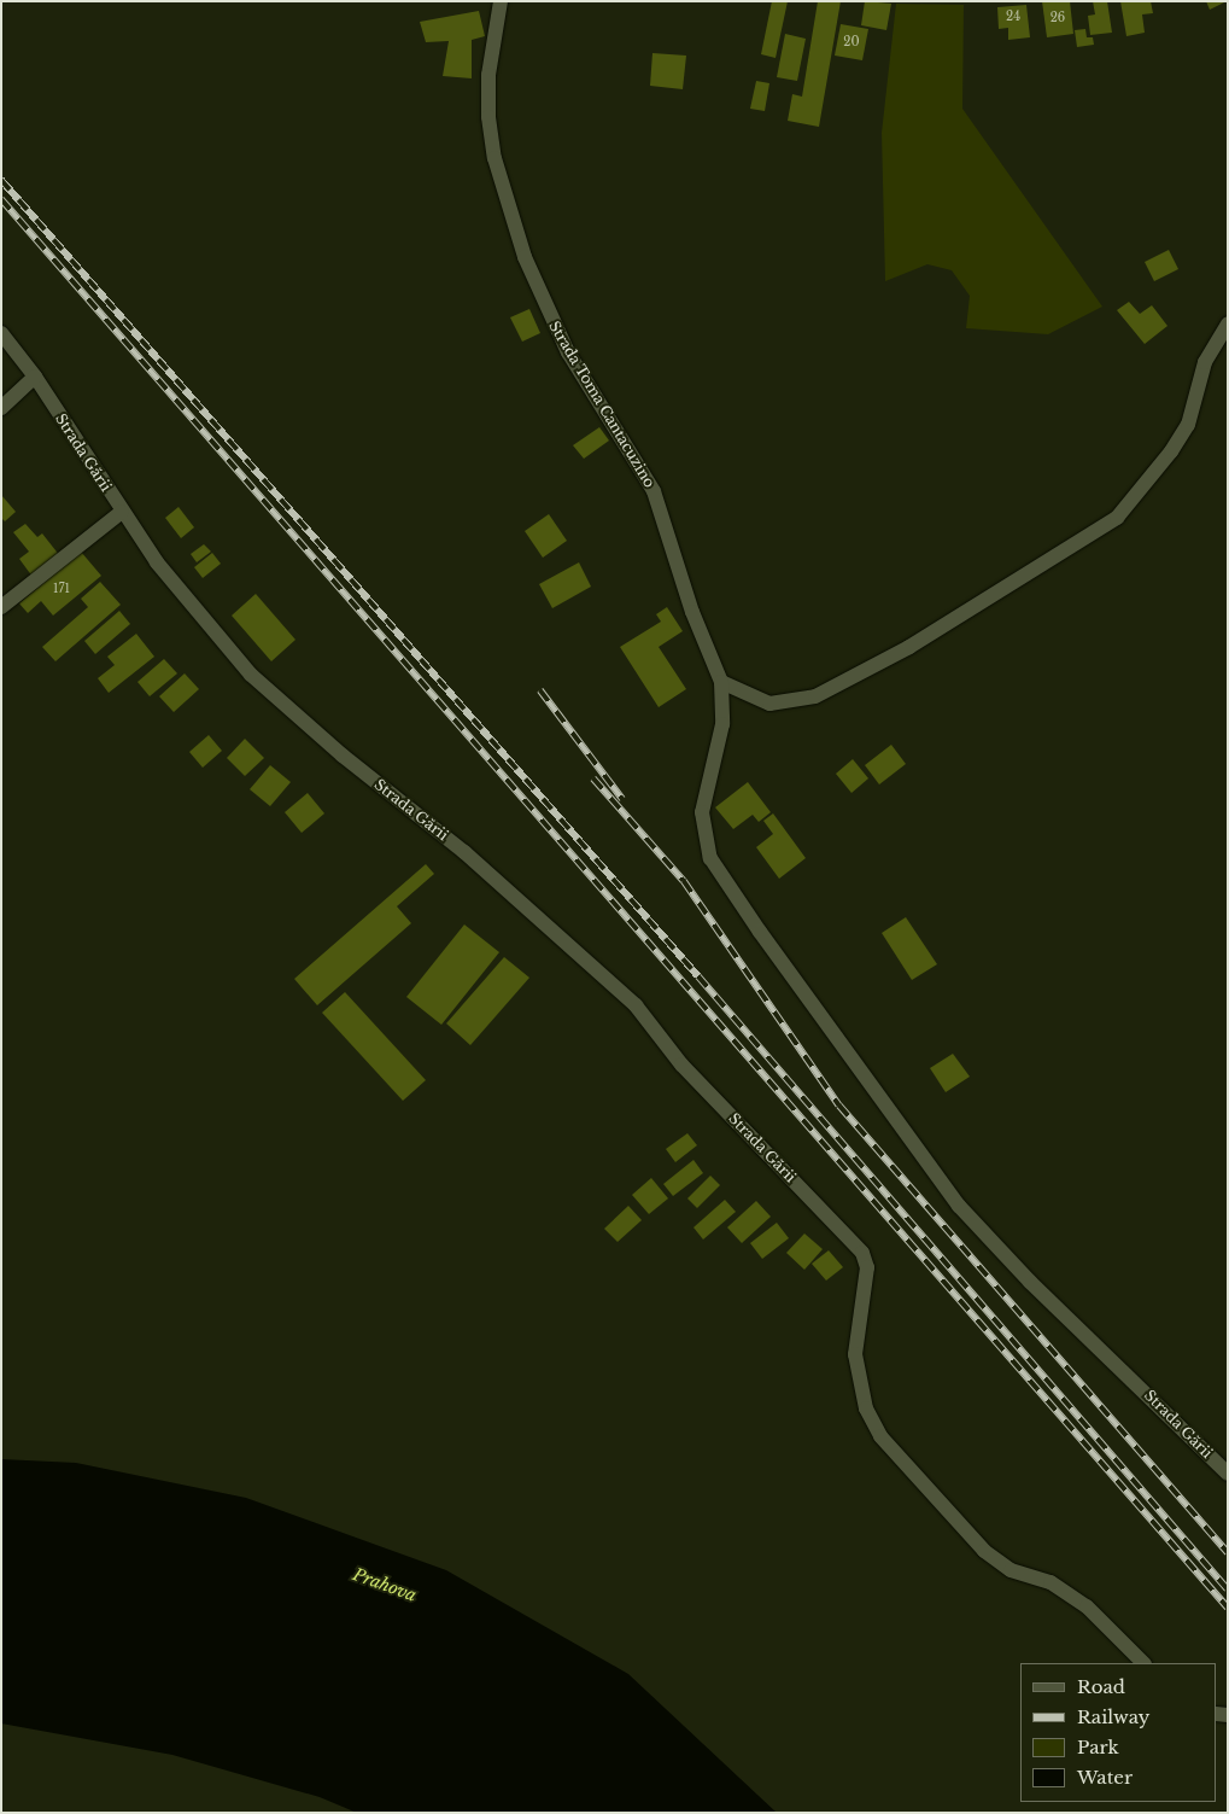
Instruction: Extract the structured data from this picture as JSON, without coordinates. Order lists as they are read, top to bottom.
{
  "streets": {
    "street": ["Strada Toma Cantacuzino", "Strada Gării"]
  },
  "crossings": [
    ["Strada Toma Cantacuzino", "Strada Gării"]
  ],
  "water": ["Prahova"],
  "house_numbers": [
    "24",
    "26",
    "20",
    "171"
  ],
  "legend": [
    "Road",
    "Railway",
    "Park",
    "Water"
  ]
}
